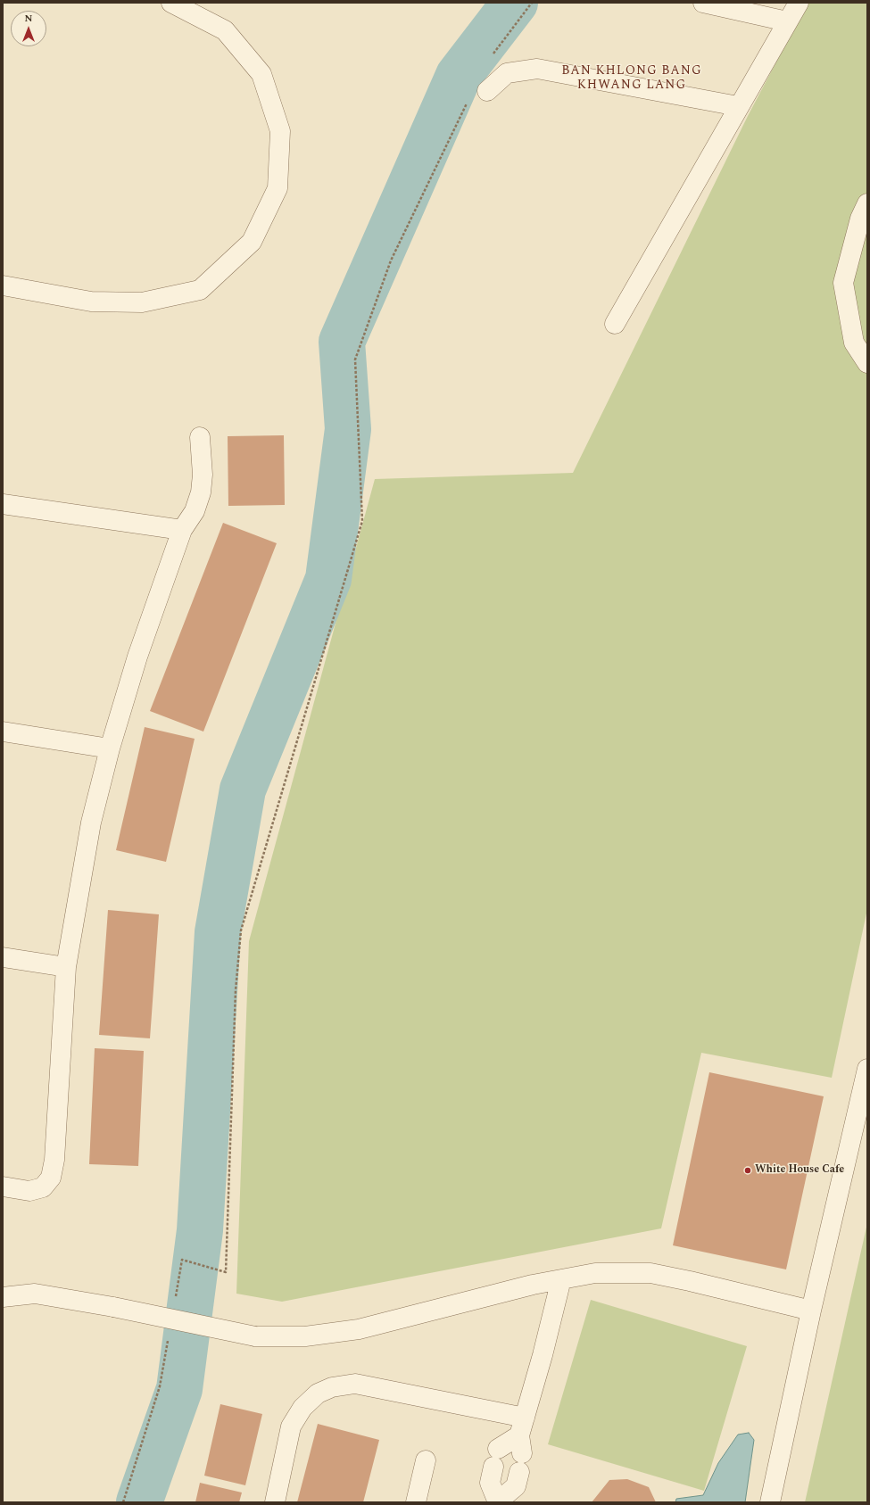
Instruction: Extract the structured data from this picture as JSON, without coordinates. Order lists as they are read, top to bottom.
{
  "districts": ["BAN KHLONG BANG KHWANG LANG"],
  "places": ["White House Cafe"],
  "north": "top"
}
